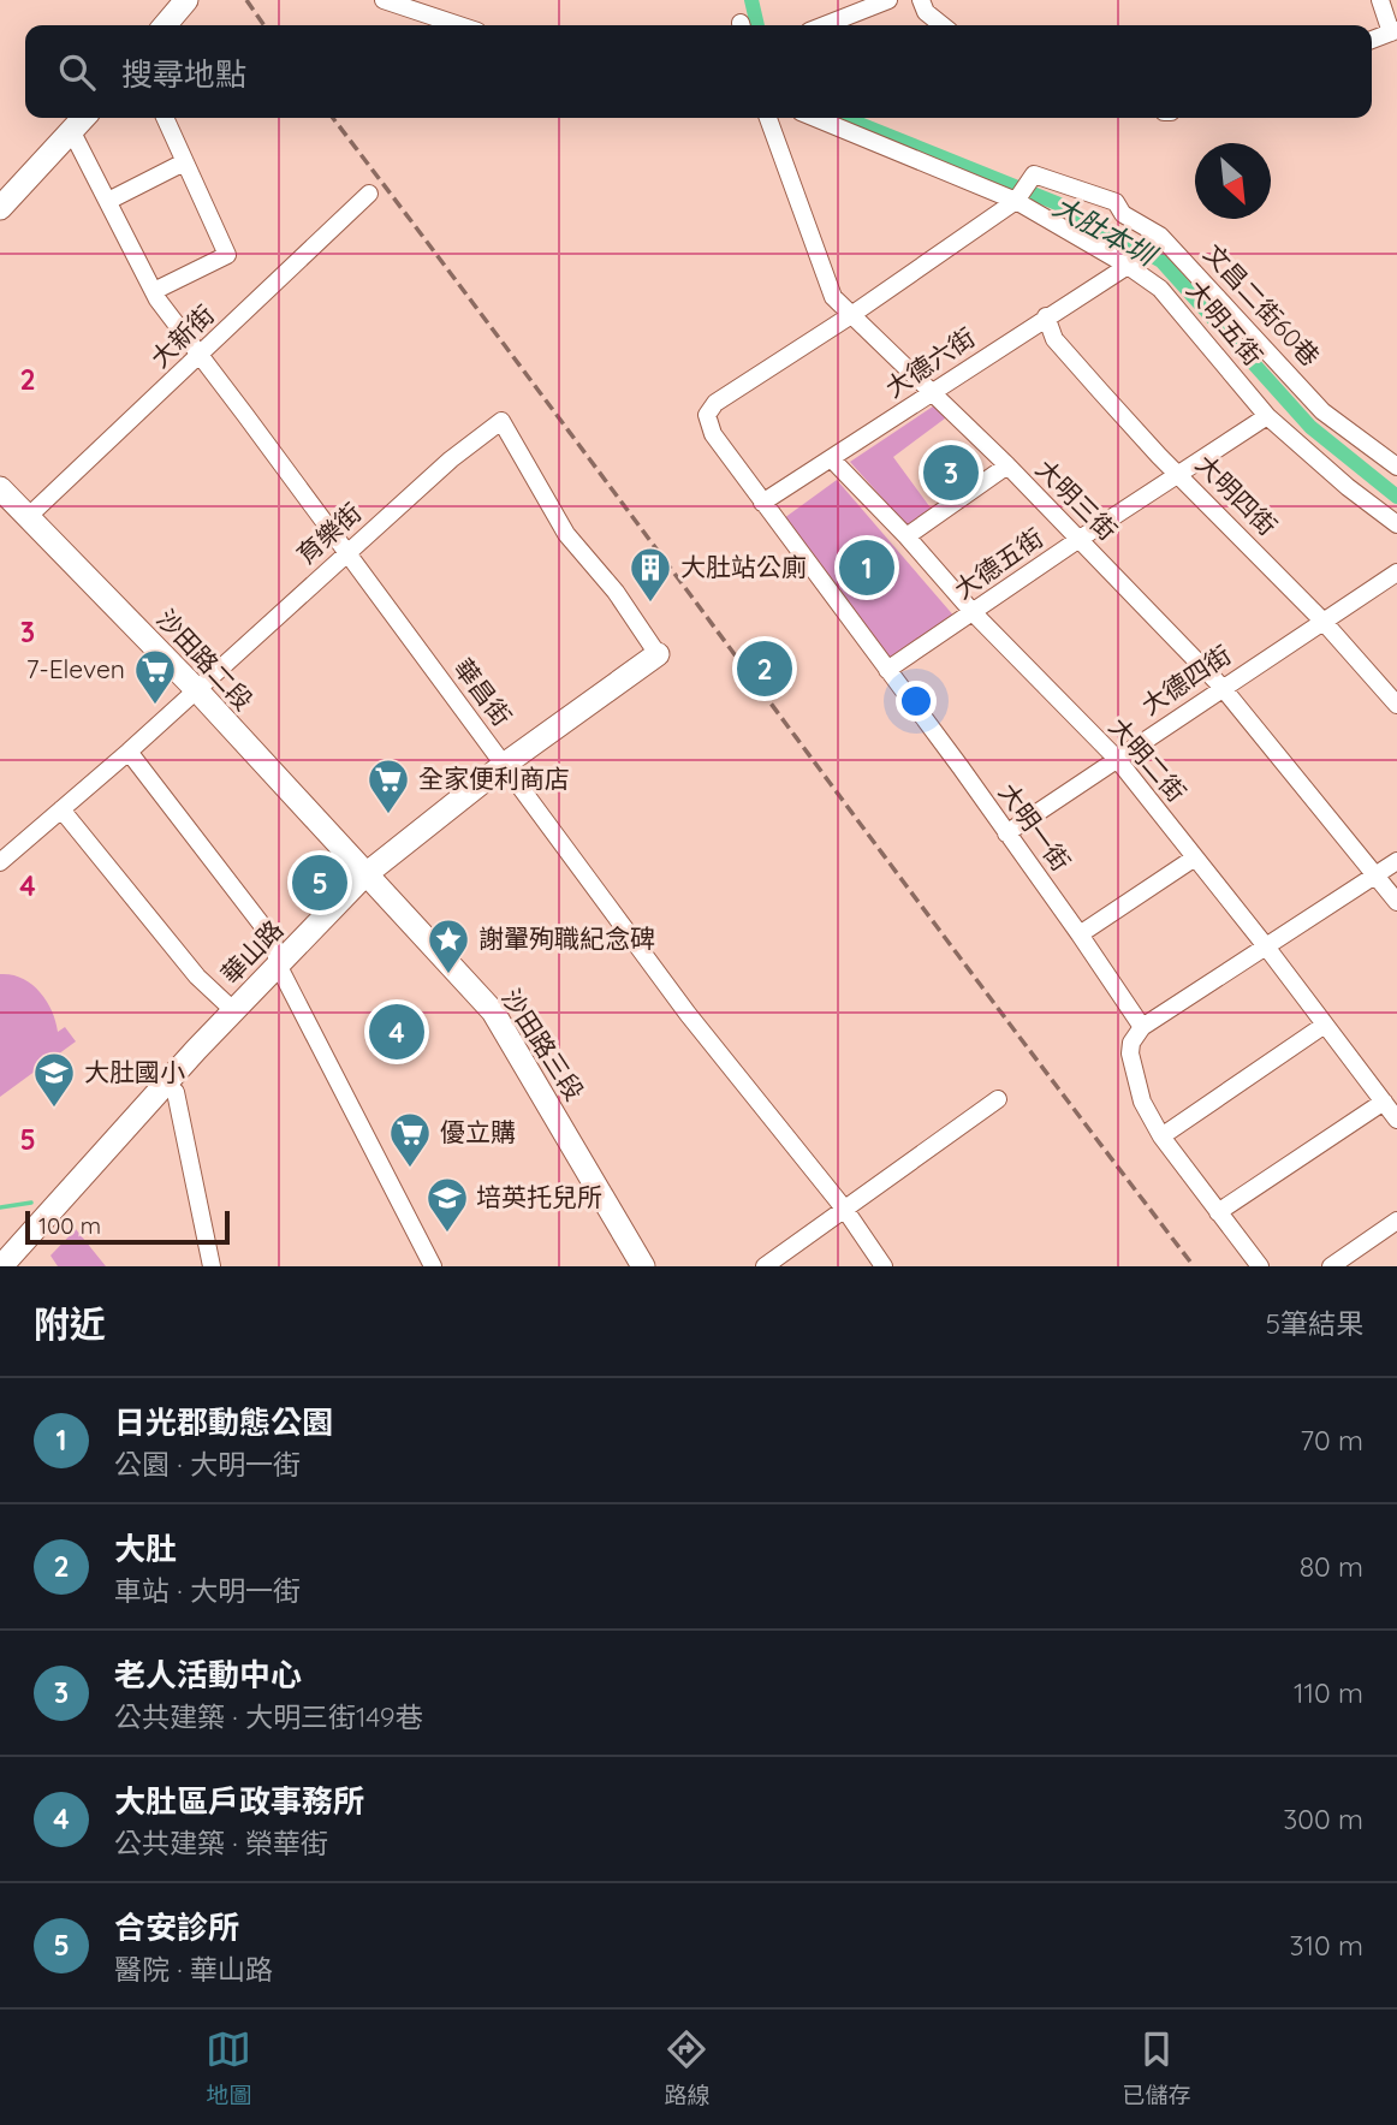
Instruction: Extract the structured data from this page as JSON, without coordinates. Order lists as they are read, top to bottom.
{
  "streets": {
    "street": [
      "文昌二街60巷",
      "大明五街",
      "大新街",
      "大德六街",
      "大明四街",
      "大明三街",
      "育樂街",
      "大德五街",
      "沙田路二段",
      "大德四街",
      "華昌街",
      "大明二街",
      "大明一街",
      "華山路",
      "沙田路三段"
    ]
  },
  "crossings": [
    ["文昌二街60巷", "大明五街"],
    ["大明五街", "大德六街"],
    ["大明五街", "大德五街"],
    ["大新街", "沙田路二段"],
    ["大新街", "華昌街"],
    ["大德六街", "大明四街"],
    ["大德六街", "大明三街"],
    ["大德六街", "大明二街"],
    ["大德六街", "大明一街"],
    ["大明四街", "大德五街"],
    ["大明四街", "大德四街"],
    ["大明三街", "大德五街"],
    ["大明三街", "大德四街"],
    ["大明三街", "大明一街"],
    ["育樂街", "沙田路二段"],
    ["育樂街", "華昌街"],
    ["育樂街", "華山路"],
    ["大德五街", "大明二街"],
    ["大德五街", "大明一街"],
    ["沙田路二段", "華山路"],
    ["沙田路二段", "沙田路三段"],
    ["大德四街", "大明二街"],
    ["大德四街", "大明一街"],
    ["華昌街", "華山路"],
    ["華山路", "沙田路三段"]
  ],
  "water": ["大肚本圳"],
  "places": {
    "building": ["大肚站公廁"],
    "supermarket": ["7-Eleven", "全家便利商店", "優立購"],
    "place": ["謝翬殉職紀念碑"],
    "school or university": ["大肚國小", "培英托兒所"]
  },
  "scale_bar": "100 m",
  "north": "bottom right",
  "page": {
    "search": "搜尋地點",
    "pins": [
      "3",
      "1",
      "2",
      "5",
      "4"
    ],
    "scale": "100 m",
    "heading": ["附近", "5筆結果"],
    "list": [
      {
        "mark": "1",
        "name": "日光郡動態公園",
        "note": "公園 · 大明一街",
        "value": "70 m"
      },
      {
        "mark": "2",
        "name": "大肚",
        "note": "車站 · 大明一街",
        "value": "80 m"
      },
      {
        "mark": "3",
        "name": "老人活動中心",
        "note": "公共建築 · 大明三街149巷",
        "value": "110 m"
      },
      {
        "mark": "4",
        "name": "大肚區戶政事務所",
        "note": "公共建築 · 榮華街",
        "value": "300 m"
      },
      {
        "mark": "5",
        "name": "合安診所",
        "note": "醫院 · 華山路",
        "value": "310 m"
      }
    ],
    "nav": ["地圖", "路線", "已儲存"]
  },
  "grid": {
    "rows": [
      "2",
      "3",
      "4",
      "5"
    ]
  }
}
